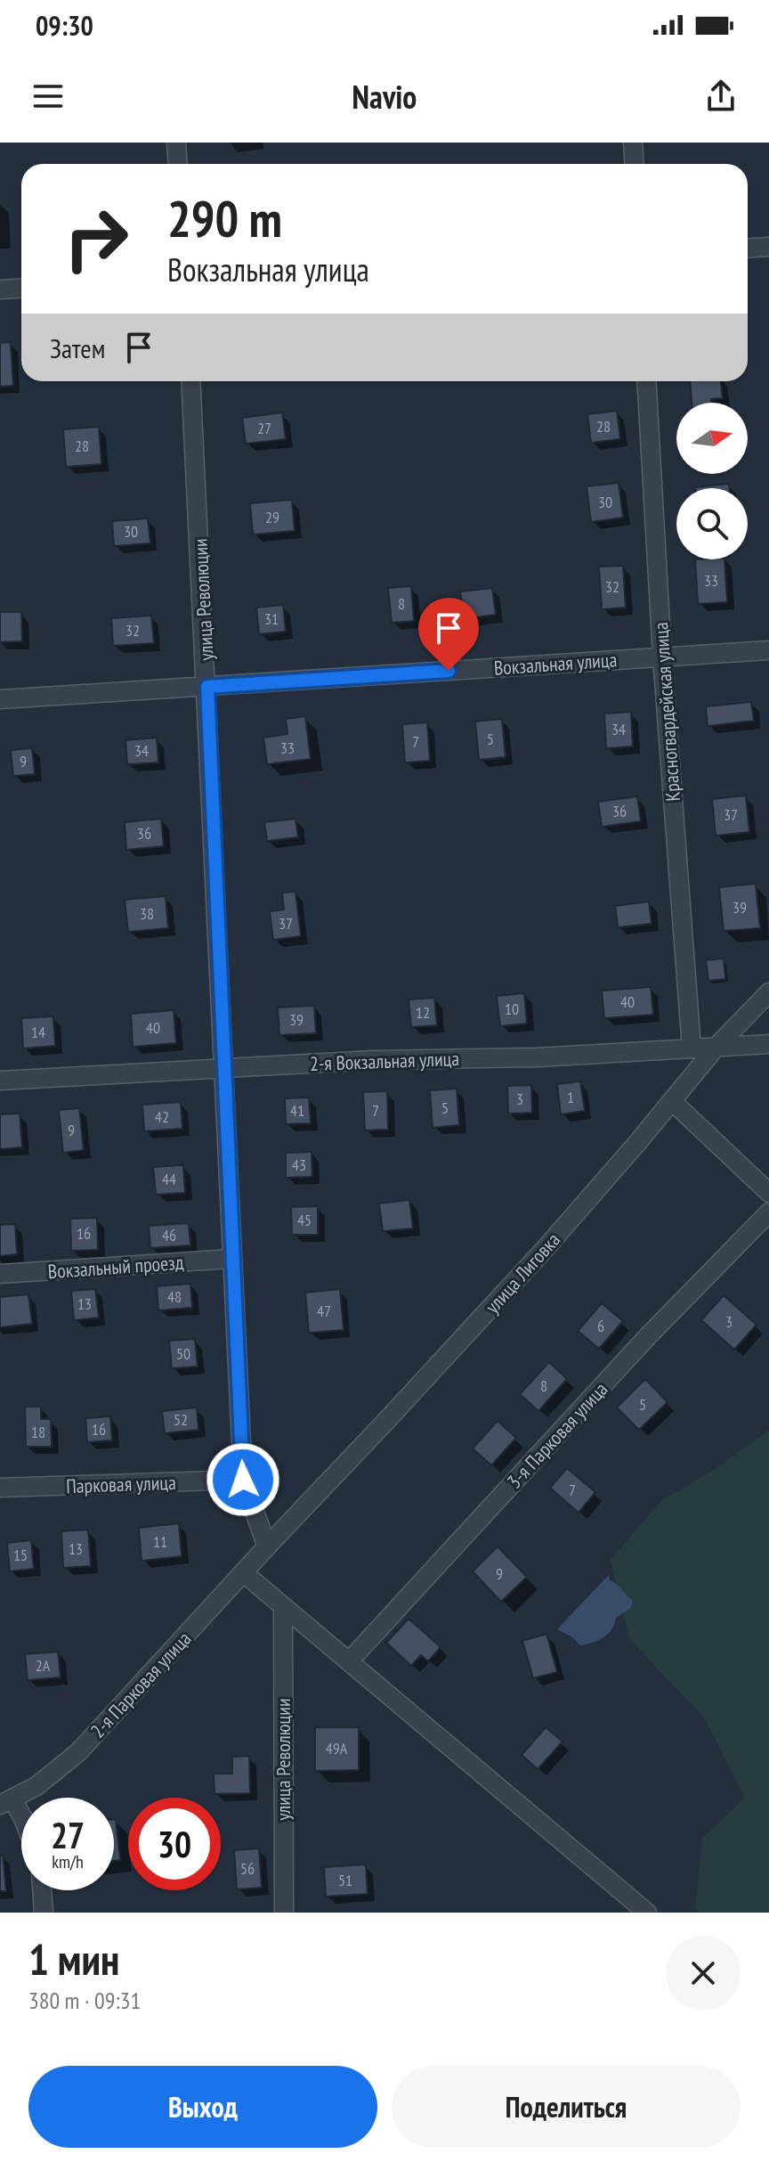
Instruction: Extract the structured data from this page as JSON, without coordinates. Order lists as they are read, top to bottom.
{
  "streets": {
    "street": [
      "улица Революции",
      "Вокзальная улица",
      "Красногвардейская улица",
      "2-я Вокзальная улица",
      "Вокзальный проезд",
      "улица Лиговка",
      "3-я Парковая улица",
      "Парковая улица",
      "2-я Парковая улица"
    ]
  },
  "crossings": [
    ["улица Революции", "Вокзальная улица"],
    ["улица Революции", "2-я Вокзальная улица"],
    ["улица Революции", "Вокзальный проезд"],
    ["улица Революции", "улица Лиговка"],
    ["улица Революции", "Парковая улица"],
    ["улица Революции", "2-я Парковая улица"],
    ["Вокзальная улица", "Красногвардейская улица"],
    ["Красногвардейская улица", "2-я Вокзальная улица"],
    ["2-я Вокзальная улица", "улица Лиговка"],
    ["улица Лиговка", "2-я Парковая улица"]
  ],
  "house_numbers": [
    "28",
    "27",
    "28",
    "30",
    "29",
    "30",
    "33",
    "32",
    "8",
    "31",
    "32",
    "34",
    "5",
    "7",
    "33",
    "34",
    "9",
    "36",
    "37",
    "36",
    "39",
    "38",
    "37",
    "40",
    "10",
    "12",
    "39",
    "40",
    "14",
    "1",
    "3",
    "5",
    "41",
    "7",
    "42",
    "9",
    "43",
    "44",
    "45",
    "16",
    "46",
    "48",
    "13",
    "47",
    "3",
    "6",
    "50",
    "8",
    "5",
    "52",
    "16",
    "18",
    "7",
    "11",
    "13",
    "15",
    "9",
    "2А",
    "49А",
    "56",
    "51"
  ],
  "north": "right",
  "page": {
    "status": "09:30",
    "header": "Navio",
    "turn": ["290 m", "Вокзальная улица"],
    "then": "Затем",
    "speed": "27 km/h",
    "limit": "30",
    "heading": ["1 мин", "380 m · 09:31"],
    "buttons": ["Выход", "Поделиться"]
  }
}
